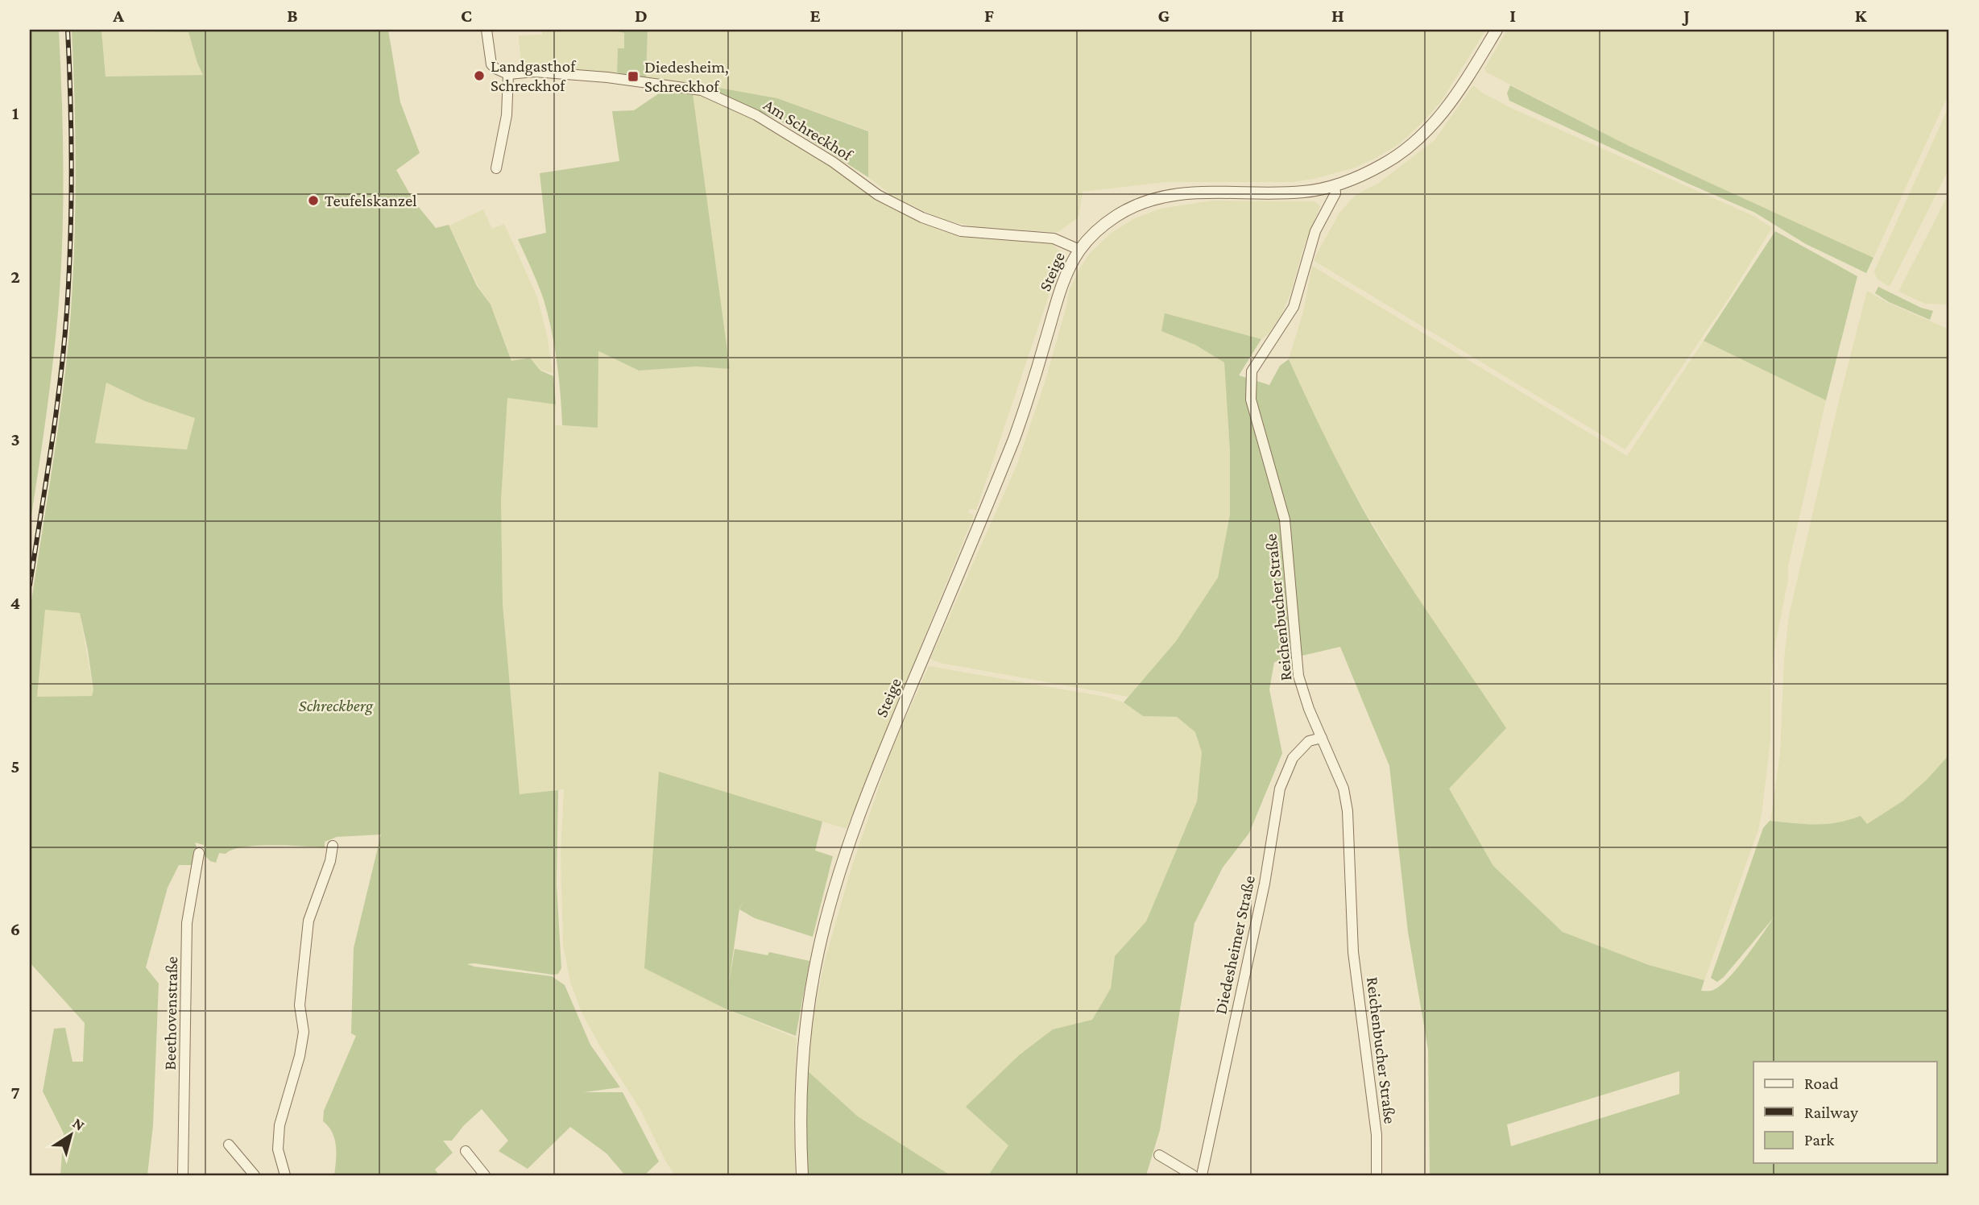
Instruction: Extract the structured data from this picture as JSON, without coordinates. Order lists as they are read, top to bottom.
{
  "streets": {
    "street": [
      "Am Schreckhof",
      "Steige",
      "Reichenbucher Straße",
      "Diedesheimer Straße",
      "Beethovenstraße"
    ]
  },
  "crossings": [
    ["Am Schreckhof", "Steige"],
    ["Steige", "Reichenbucher Straße"],
    ["Reichenbucher Straße", "Diedesheimer Straße"]
  ],
  "parks": ["Schreckberg"],
  "places": {
    "other": ["Landgasthof Schreckhof", "Teufelskanzel"],
    "transit": ["Diedesheim, Schreckhof"]
  },
  "legend": ["Road", "Railway", "Park"],
  "north": "top right",
  "grid": {
    "columns": [
      "A",
      "B",
      "C",
      "D",
      "E",
      "F",
      "G",
      "H",
      "I",
      "J",
      "K"
    ],
    "rows": [
      "1",
      "2",
      "3",
      "4",
      "5",
      "6",
      "7"
    ]
  }
}
